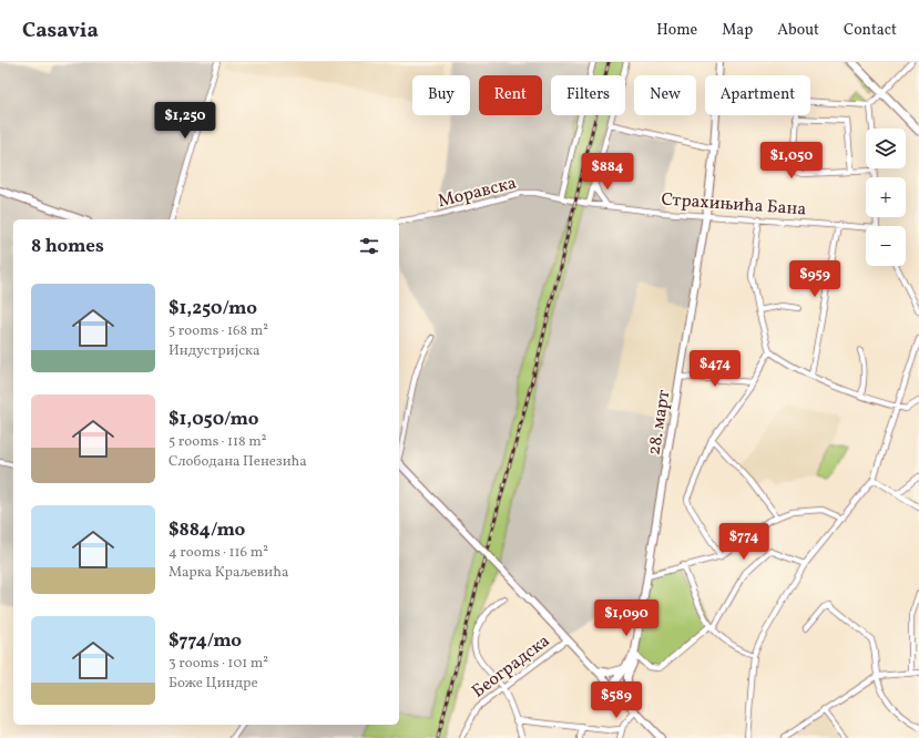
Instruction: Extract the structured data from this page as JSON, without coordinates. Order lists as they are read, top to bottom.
{
  "streets": {
    "main road": ["28. март"],
    "street": ["Моравска", "Страхињића Бана", "Београдска"]
  },
  "crossings": [
    ["Моравска", "Страхињића Бана"],
    ["Страхињића Бана", "28. март"]
  ],
  "page": {
    "header": "Casavia",
    "nav": [
      "Home",
      "Map",
      "About",
      "Contact"
    ],
    "chip": [
      "Buy",
      "Rent",
      "Filters",
      "New",
      "Apartment"
    ],
    "price": [
      "$1,250",
      "$1,050",
      "$884",
      "$959",
      "$474",
      "$774",
      "$1,090",
      "$589"
    ],
    "map_buttons": ["+", "−"],
    "heading": "8 homes",
    "list": [
      {
        "name": "$1,250/mo",
        "note": "5 rooms · 168 m² · Индустријска"
      },
      {
        "name": "$1,050/mo",
        "note": "5 rooms · 118 m² · Слободана Пенезића"
      },
      {
        "name": "$884/mo",
        "note": "4 rooms · 116 m² · Марка Краљевића"
      },
      {
        "name": "$774/mo",
        "note": "3 rooms · 101 m² · Боже Циндре"
      }
    ]
  }
}
